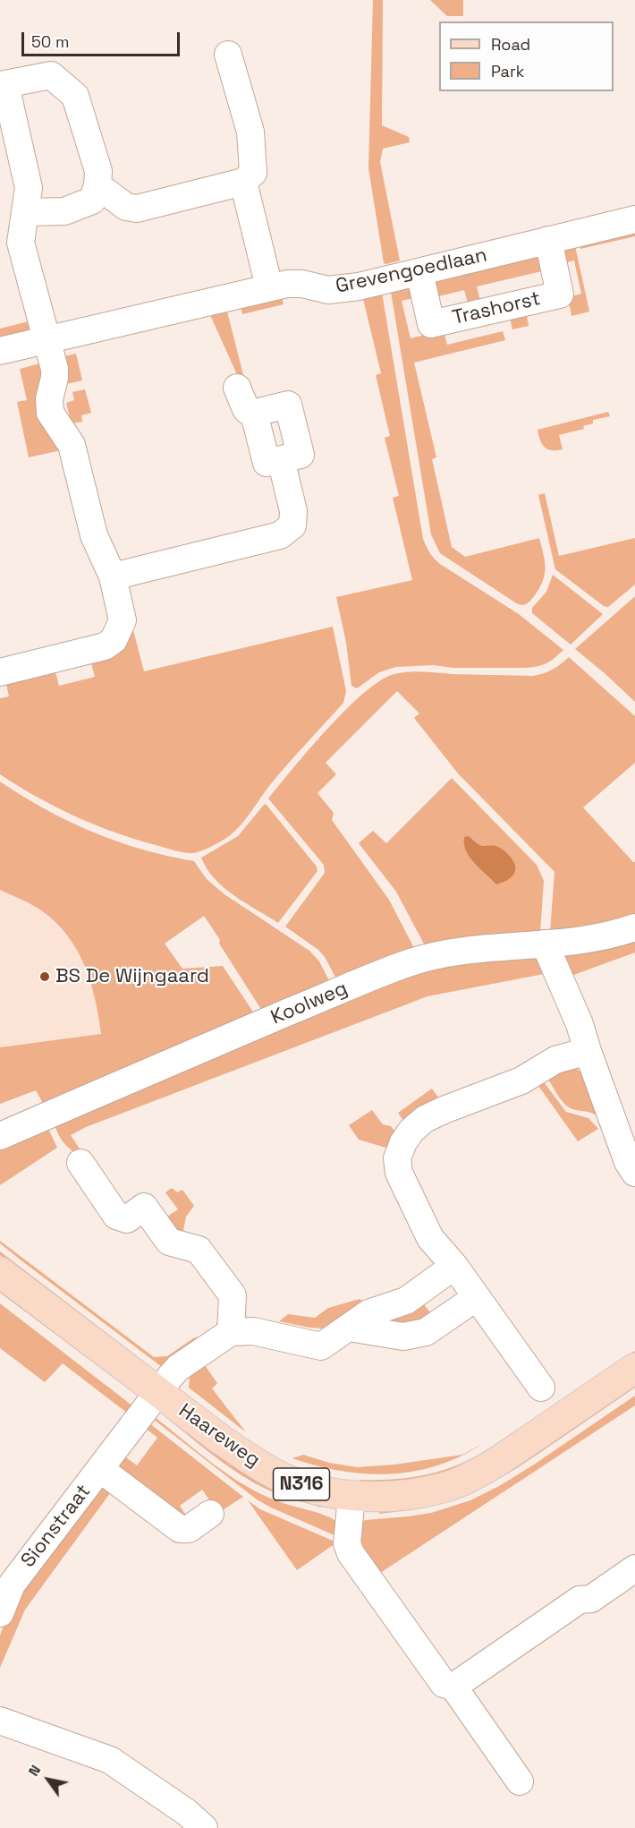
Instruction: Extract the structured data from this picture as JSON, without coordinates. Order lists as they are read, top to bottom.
{
  "streets": {
    "main road": ["Haareweg", "N316"],
    "street": [
      "Grevengoedlaan",
      "Trashorst",
      "Koolweg",
      "Sionstraat"
    ]
  },
  "crossings": [
    ["Grevengoedlaan", "Trashorst"],
    ["Haareweg", "Sionstraat"]
  ],
  "places": ["BS De Wijngaard"],
  "legend": ["Road", "Park"],
  "scale_bar": "50 m",
  "north": "top left"
}
